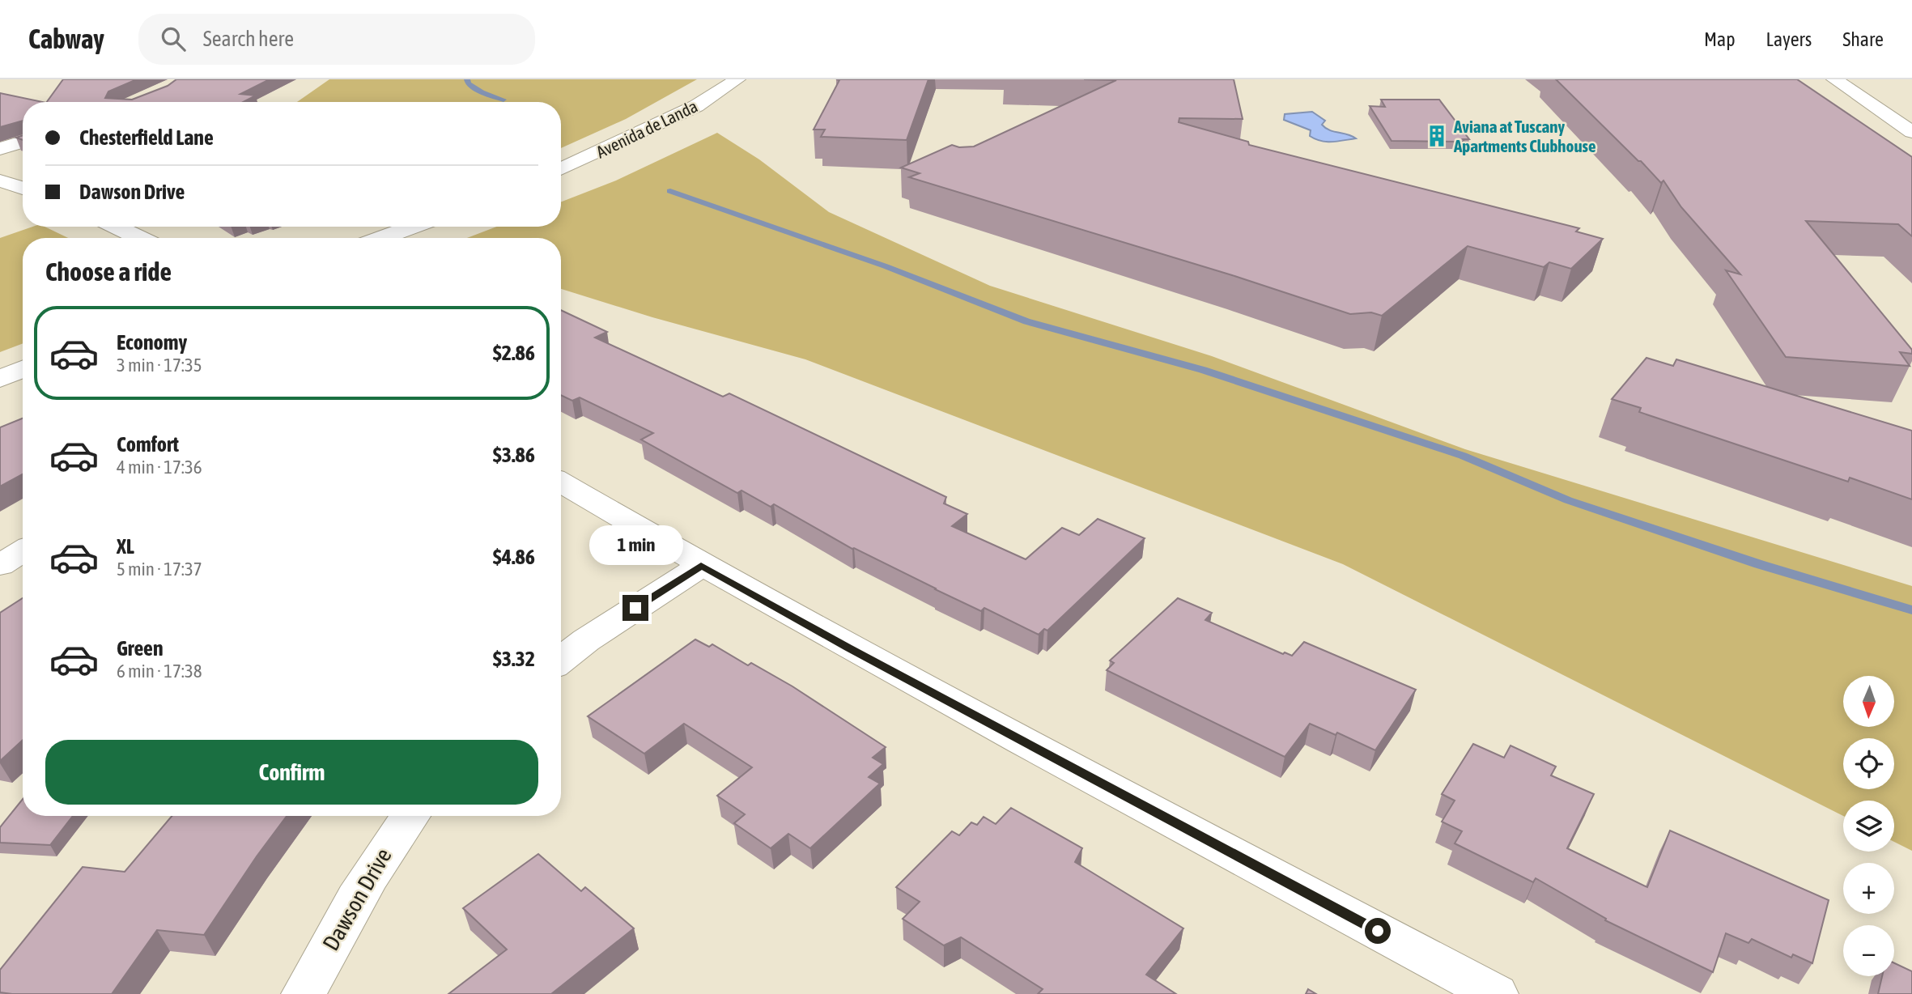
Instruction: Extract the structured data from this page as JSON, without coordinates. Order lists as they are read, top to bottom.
{
  "streets": {
    "street": ["Avenida de Landa", "Dawson Drive"]
  },
  "places": {
    "building": ["Aviana at Tuscany Apartments Clubhouse"]
  },
  "north": "bottom",
  "page": {
    "header": "Cabway",
    "search": "Search here",
    "nav": ["Map", "Layers", "Share"],
    "banner": ["Chesterfield Lane", "Dawson Drive"],
    "heading": "Choose a ride",
    "list": [
      {
        "name": "Economy",
        "note": "3 min · 17:35",
        "value": "$2.86"
      },
      {
        "name": "Comfort",
        "note": "4 min · 17:36",
        "value": "$3.86"
      },
      {
        "name": "XL",
        "note": "5 min · 17:37",
        "value": "$4.86"
      },
      {
        "name": "Green",
        "note": "6 min · 17:38",
        "value": "$3.32"
      }
    ],
    "bubble": "1 min",
    "map_buttons": ["+", "−"],
    "buttons": "Confirm"
  }
}
